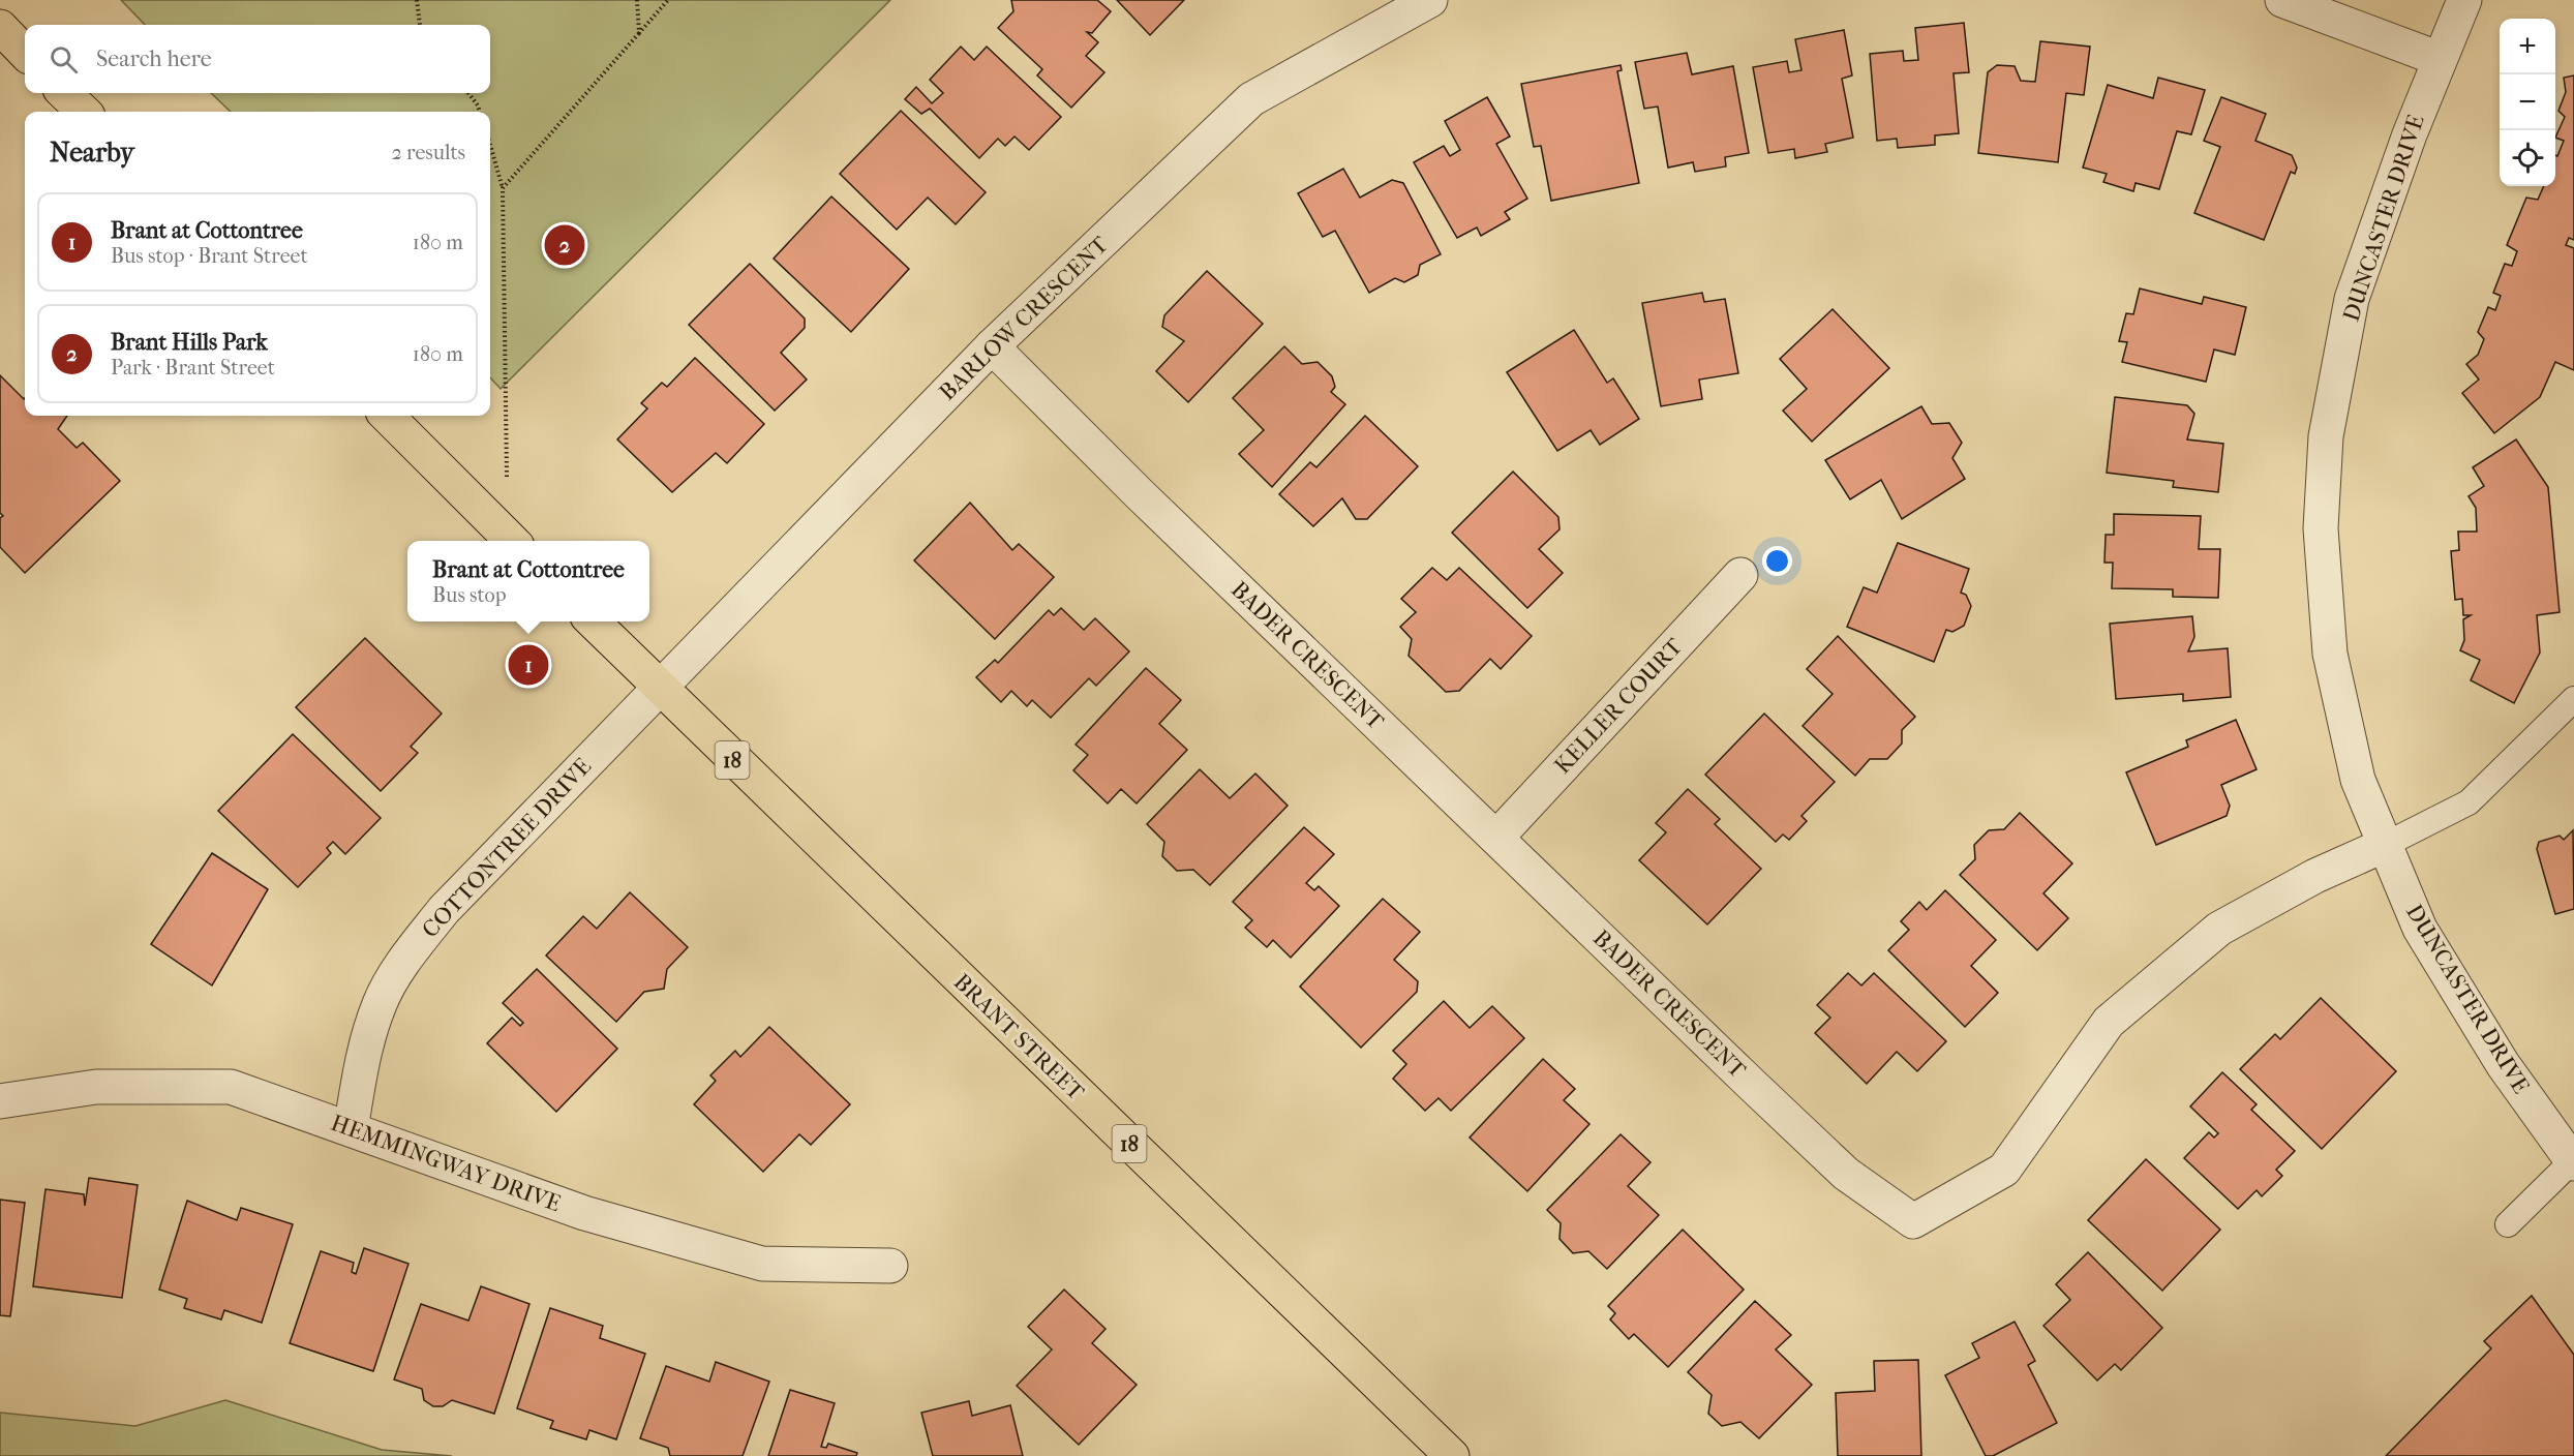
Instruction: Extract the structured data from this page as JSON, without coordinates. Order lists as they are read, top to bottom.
{
  "streets": {
    "main road": ["18", "BRANT STREET"],
    "street": [
      "DUNCASTER DRIVE",
      "BARLOW CRESCENT",
      "BADER CRESCENT",
      "KELLER COURT",
      "COTTONTREE DRIVE",
      "HEMMINGWAY DRIVE"
    ]
  },
  "crossings": [
    ["DUNCASTER DRIVE", "BADER CRESCENT"],
    ["BARLOW CRESCENT", "BADER CRESCENT"],
    ["BARLOW CRESCENT", "COTTONTREE DRIVE"],
    ["BARLOW CRESCENT", "BRANT STREET"],
    ["BADER CRESCENT", "KELLER COURT"],
    ["COTTONTREE DRIVE", "BRANT STREET"],
    ["COTTONTREE DRIVE", "HEMMINGWAY DRIVE"]
  ],
  "page": {
    "map_buttons": ["+", "−"],
    "search": "Search here",
    "heading": ["Nearby", "2 results"],
    "list": [
      {
        "mark": "1",
        "name": "Brant at Cottontree",
        "note": "Bus stop · Brant Street",
        "value": "180 m"
      },
      {
        "mark": "2",
        "name": "Brant Hills Park",
        "note": "Park · Brant Street",
        "value": "180 m"
      }
    ],
    "pins": ["2", "1"],
    "popup": ["Brant at Cottontree", "Bus stop"]
  }
}
